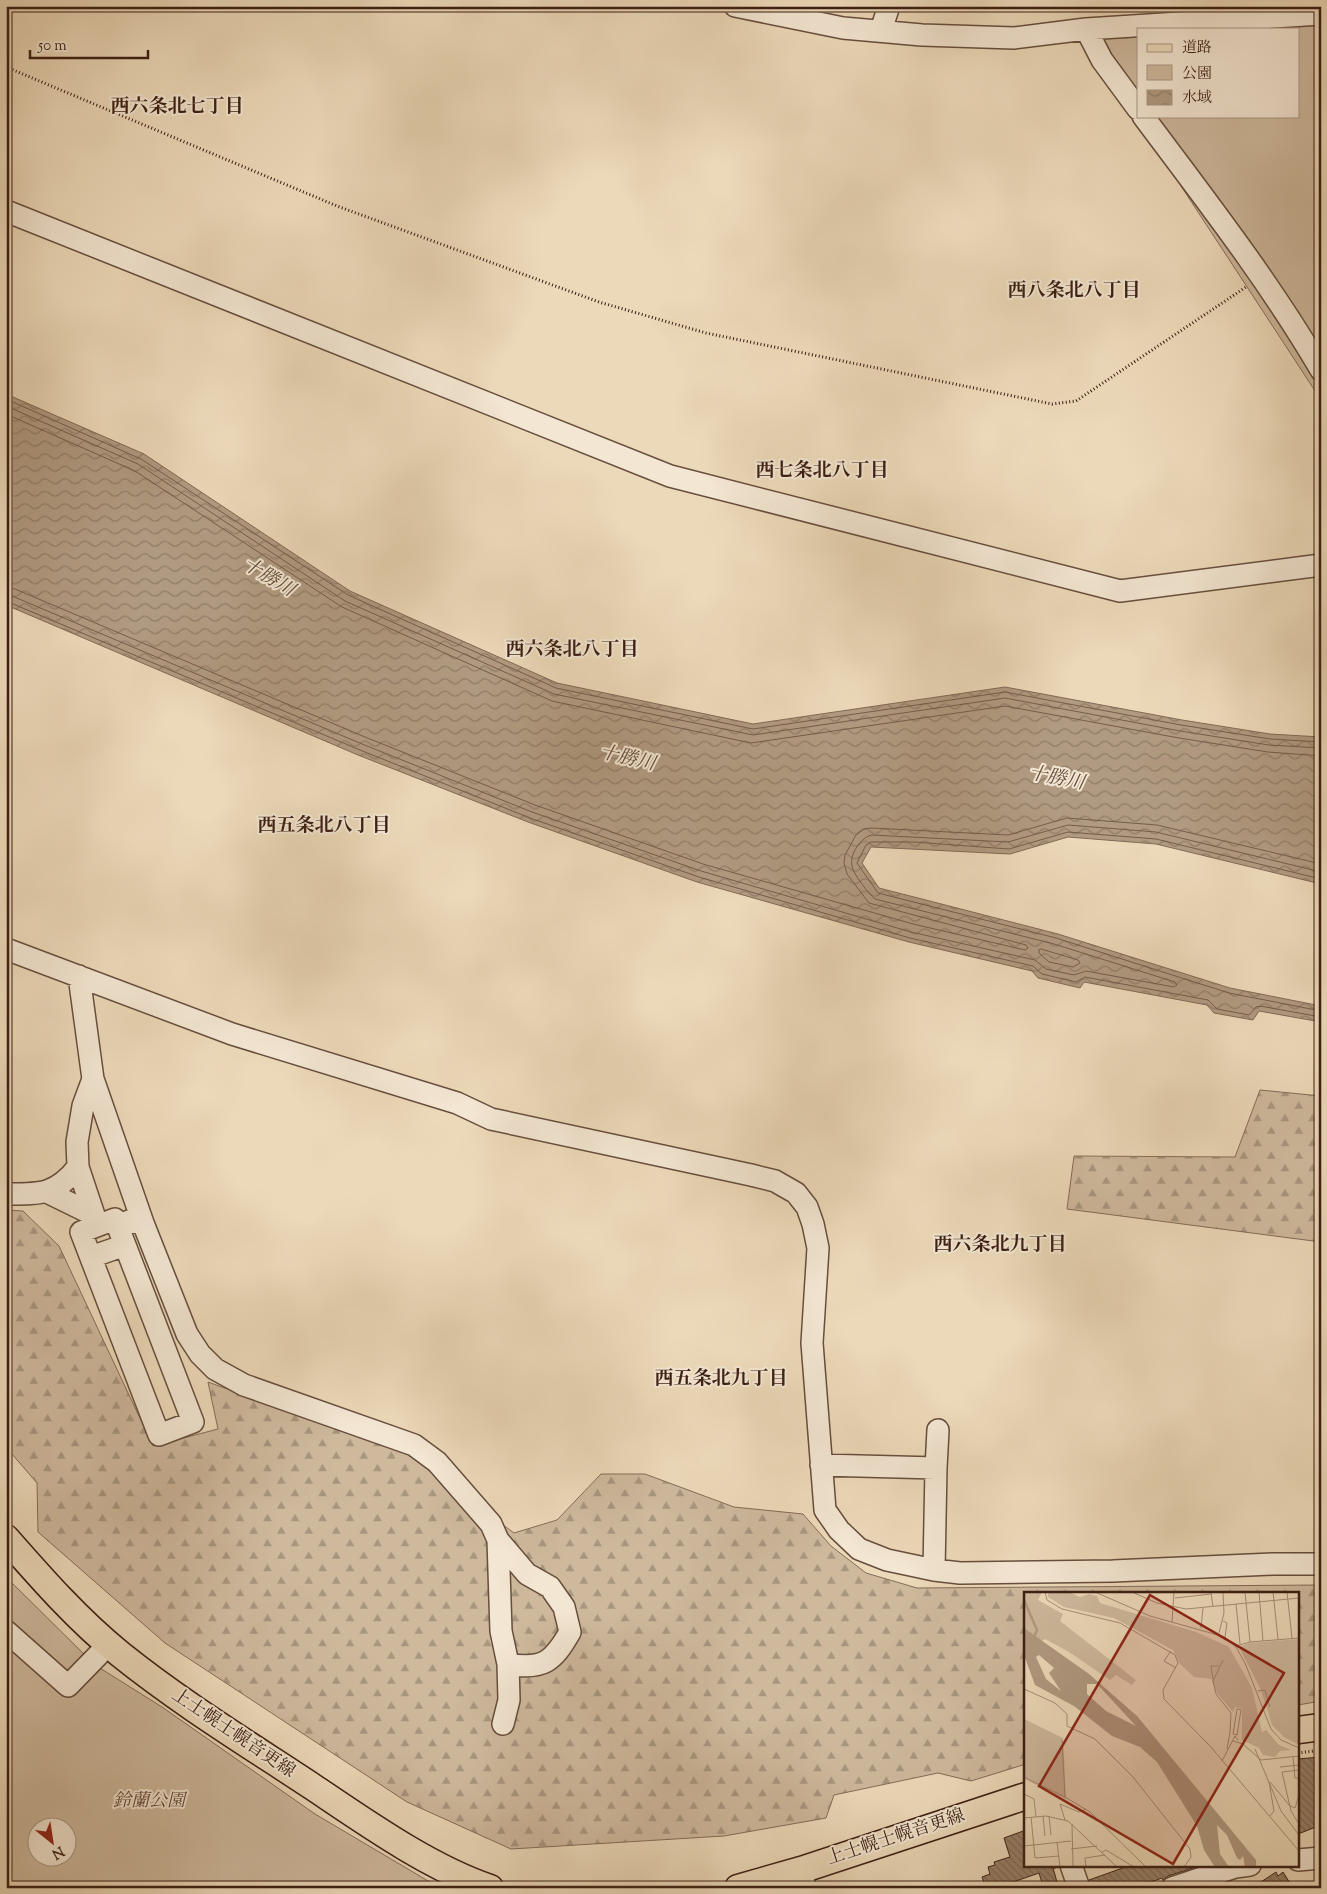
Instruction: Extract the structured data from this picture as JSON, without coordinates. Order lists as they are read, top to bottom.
{
  "streets": {
    "main road": ["上士幌士幌音更線"]
  },
  "districts": [
    "西六条北七丁目",
    "西八条北八丁目",
    "西七条北八丁目",
    "西六条北八丁目",
    "西五条北八丁目",
    "西六条北九丁目",
    "西五条北九丁目"
  ],
  "water": ["十勝川"],
  "parks": ["鈴蘭公園"],
  "legend": ["道路", "公園", "水域"],
  "scale_bar": "50 m",
  "north": "bottom right"
}
